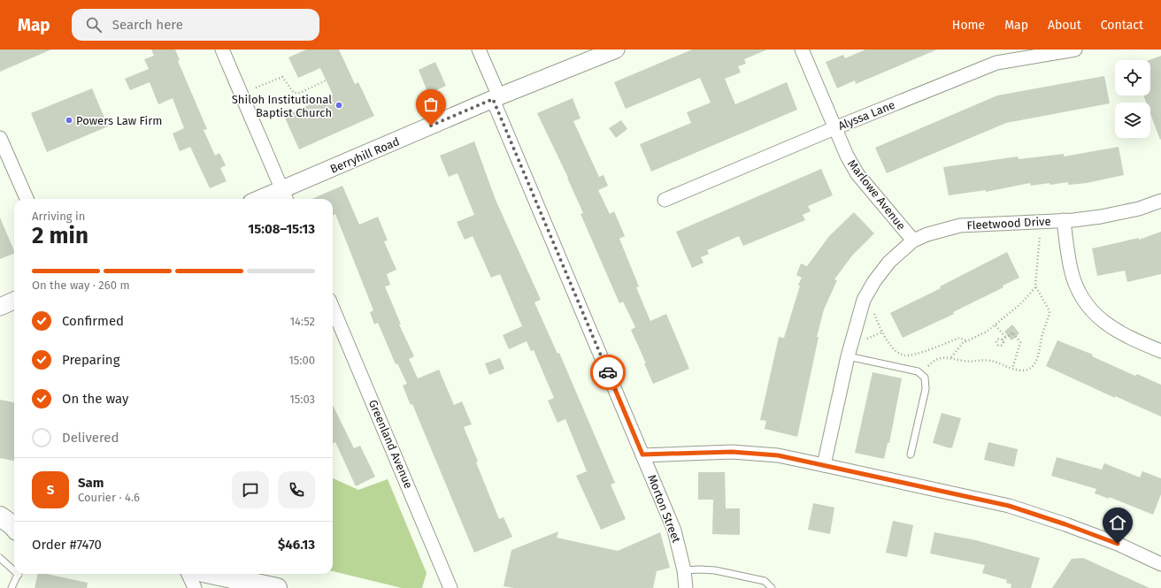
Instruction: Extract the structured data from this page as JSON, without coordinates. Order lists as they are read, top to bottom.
{
  "streets": {
    "street": [
      "Alyssa Lane",
      "Berryhill Road",
      "Marlowe Avenue",
      "Fleetwood Drive",
      "Greenland Avenue",
      "Morton Street"
    ]
  },
  "crossings": [
    ["Alyssa Lane", "Marlowe Avenue"],
    ["Berryhill Road", "Morton Street"],
    ["Marlowe Avenue", "Fleetwood Drive"]
  ],
  "places": ["Shiloh Institutional Baptist Church", "Powers Law Firm"],
  "page": {
    "header": "Map",
    "search": "Search here",
    "nav": [
      "Home",
      "Map",
      "About",
      "Contact"
    ],
    "heading": ["2 min", "Arriving in", "15:08–15:13"],
    "panel": [
      "Sam",
      "Courier · 4.6",
      "Order #7470",
      "$46.13"
    ],
    "bar": "On the way · 260 m",
    "list": [
      ["Confirmed", "14:52"],
      ["Preparing", "15:00"],
      ["On the way", "15:03"],
      "Delivered"
    ],
    "round": "S"
  }
}
